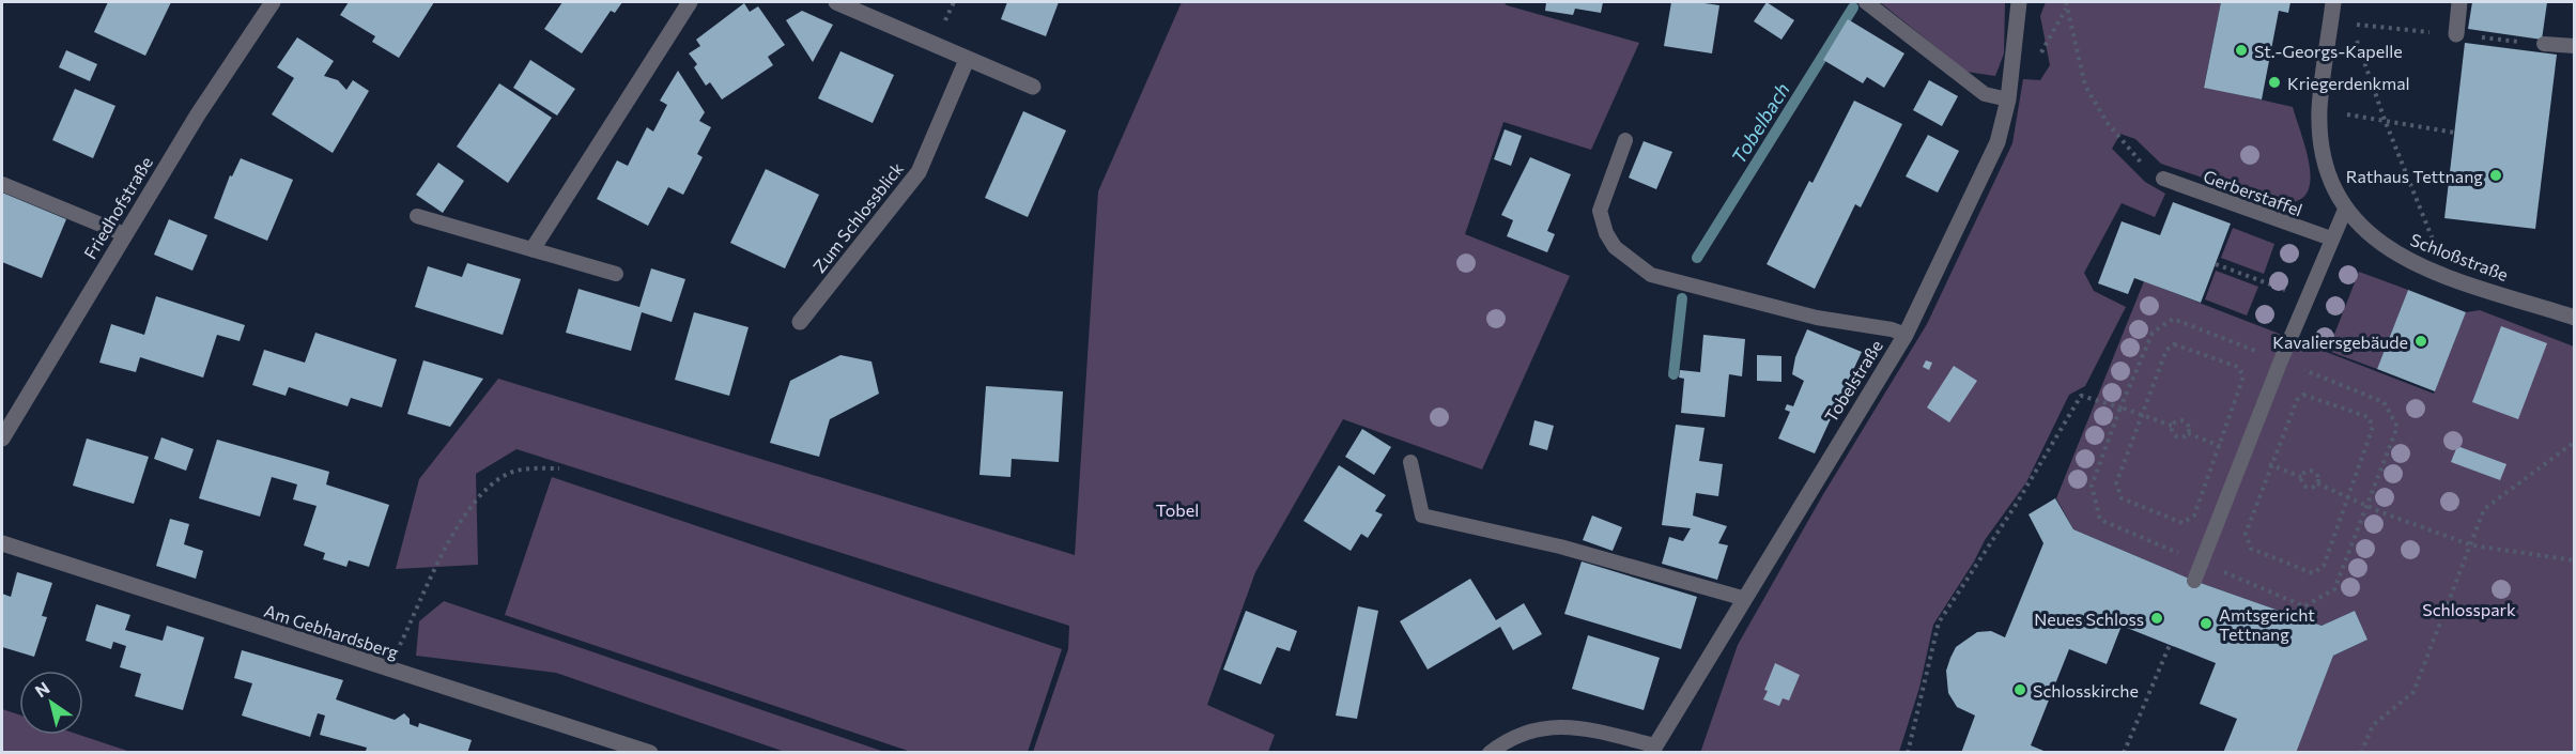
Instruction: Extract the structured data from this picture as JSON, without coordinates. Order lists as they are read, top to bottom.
{
  "streets": {
    "street": [
      "Friedhofstraße",
      "Zum Schlossblick",
      "Schloßstraße",
      "Tobelstraße",
      "Am Gebhardsberg"
    ],
    "lane": ["Gerberstaffel"]
  },
  "water": ["Tobelbach"],
  "parks": ["Tobel", "Schlosspark"],
  "places": [
    "St.-Georgs-Kapelle",
    "Kriegerdenkmal",
    "Rathaus Tettnang",
    "Kavaliersgebäude",
    "Neues Schloss",
    "Amtsgericht Tettnang",
    "Schlosskirche"
  ],
  "north": "top left"
}
